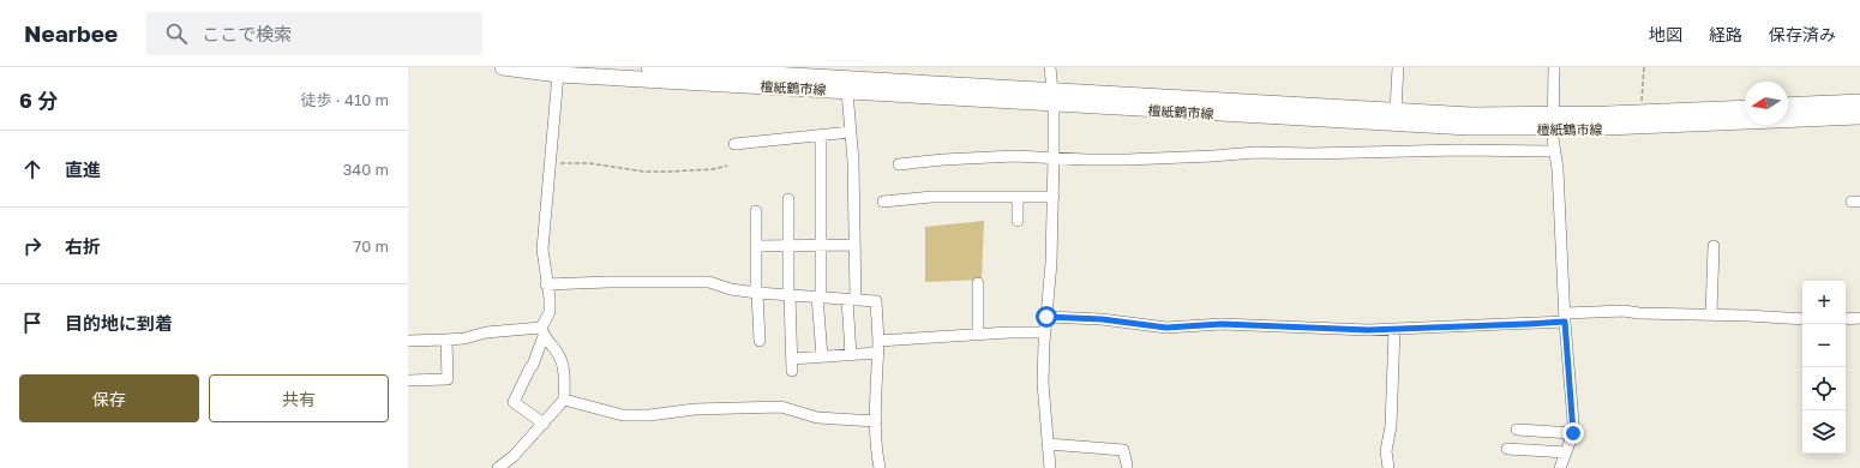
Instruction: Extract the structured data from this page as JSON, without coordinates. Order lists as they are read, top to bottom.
{
  "streets": {
    "main road": ["檀紙鶴市線"]
  },
  "north": "left",
  "page": {
    "header": "Nearbee",
    "search": "ここで検索",
    "nav": ["地図", "経路", "保存済み"],
    "heading": ["6 分", "徒歩 · 410 m"],
    "list": [
      ["直進", "340 m"],
      ["右折", "70 m"],
      "目的地に到着"
    ],
    "map_buttons": ["+", "−"],
    "buttons": ["保存", "共有"]
  }
}
